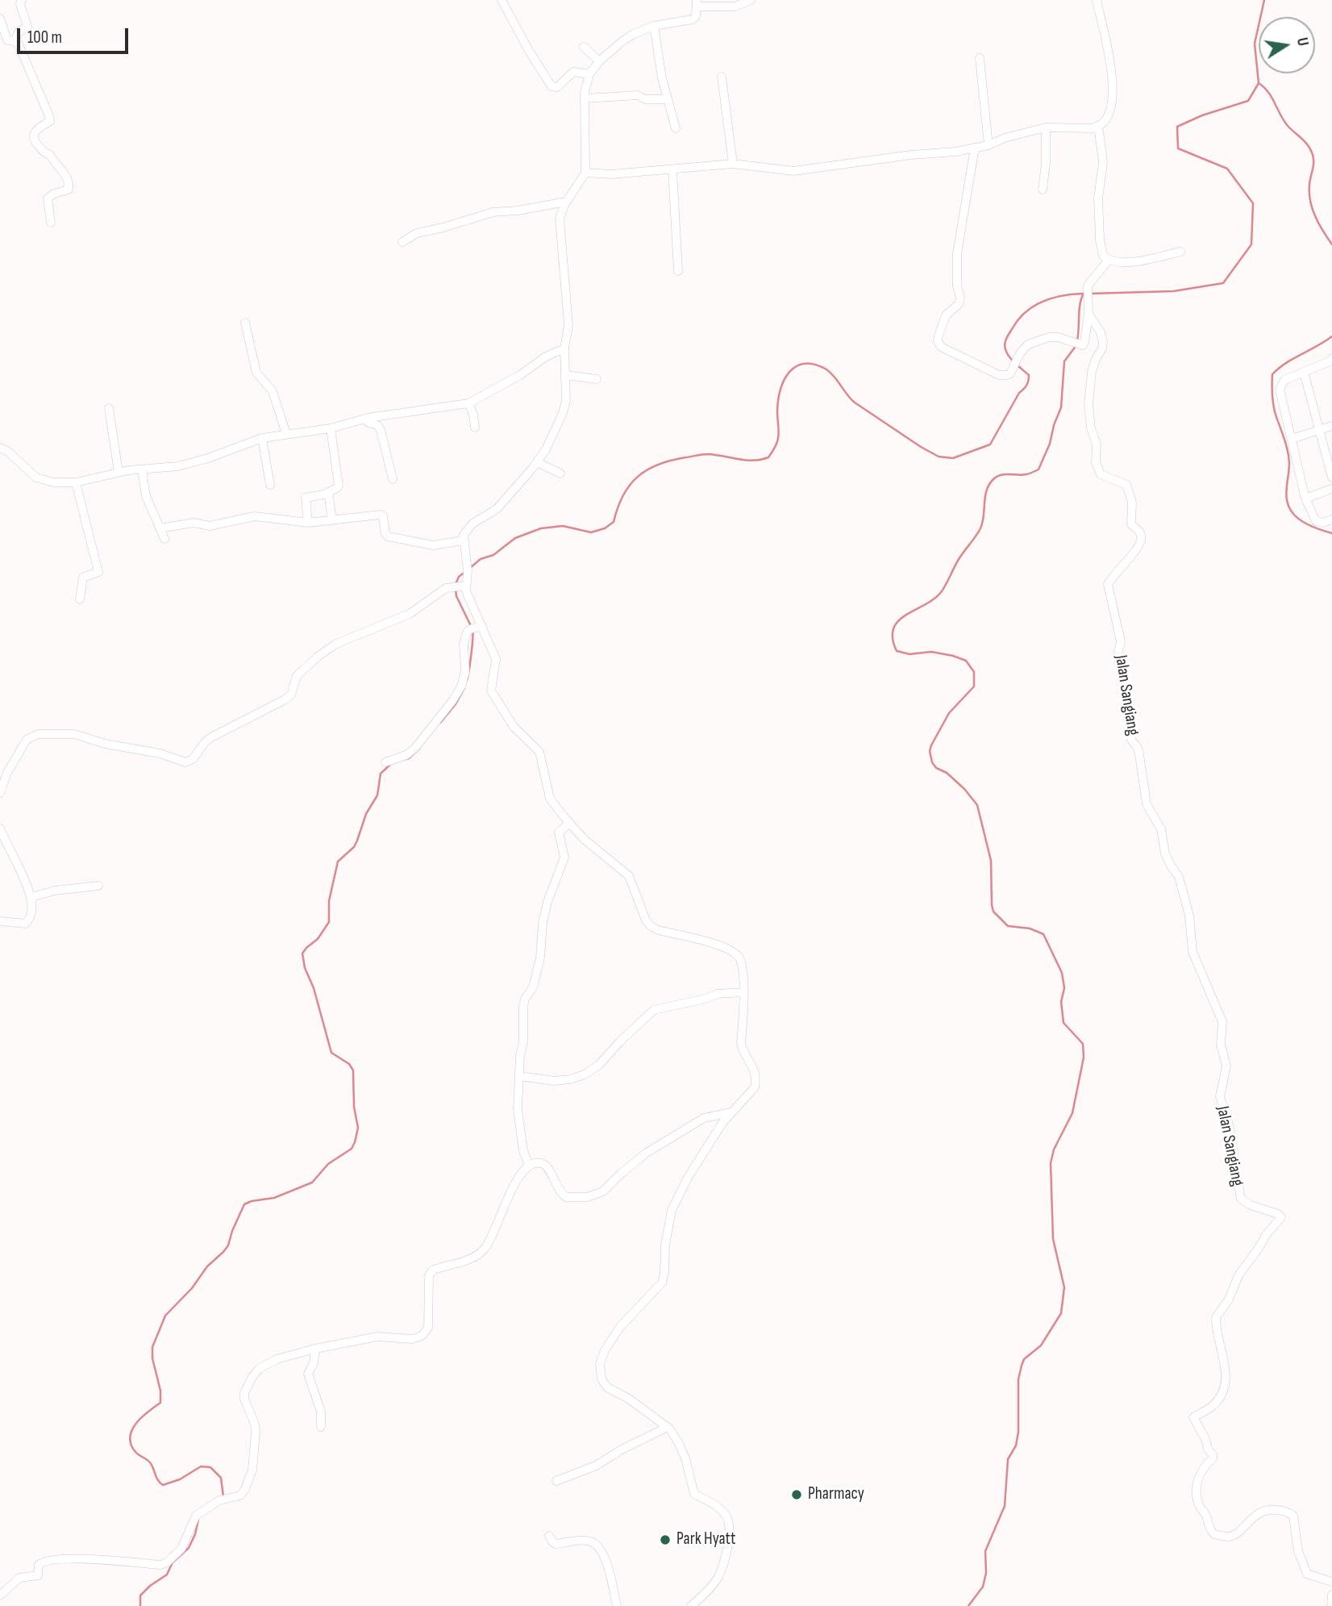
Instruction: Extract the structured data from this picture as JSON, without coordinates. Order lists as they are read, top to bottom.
{
  "streets": {
    "street": ["Jalan Sangiang"]
  },
  "places": ["Pharmacy", "Park Hyatt"],
  "scale_bar": "100 m",
  "north": "right"
}
